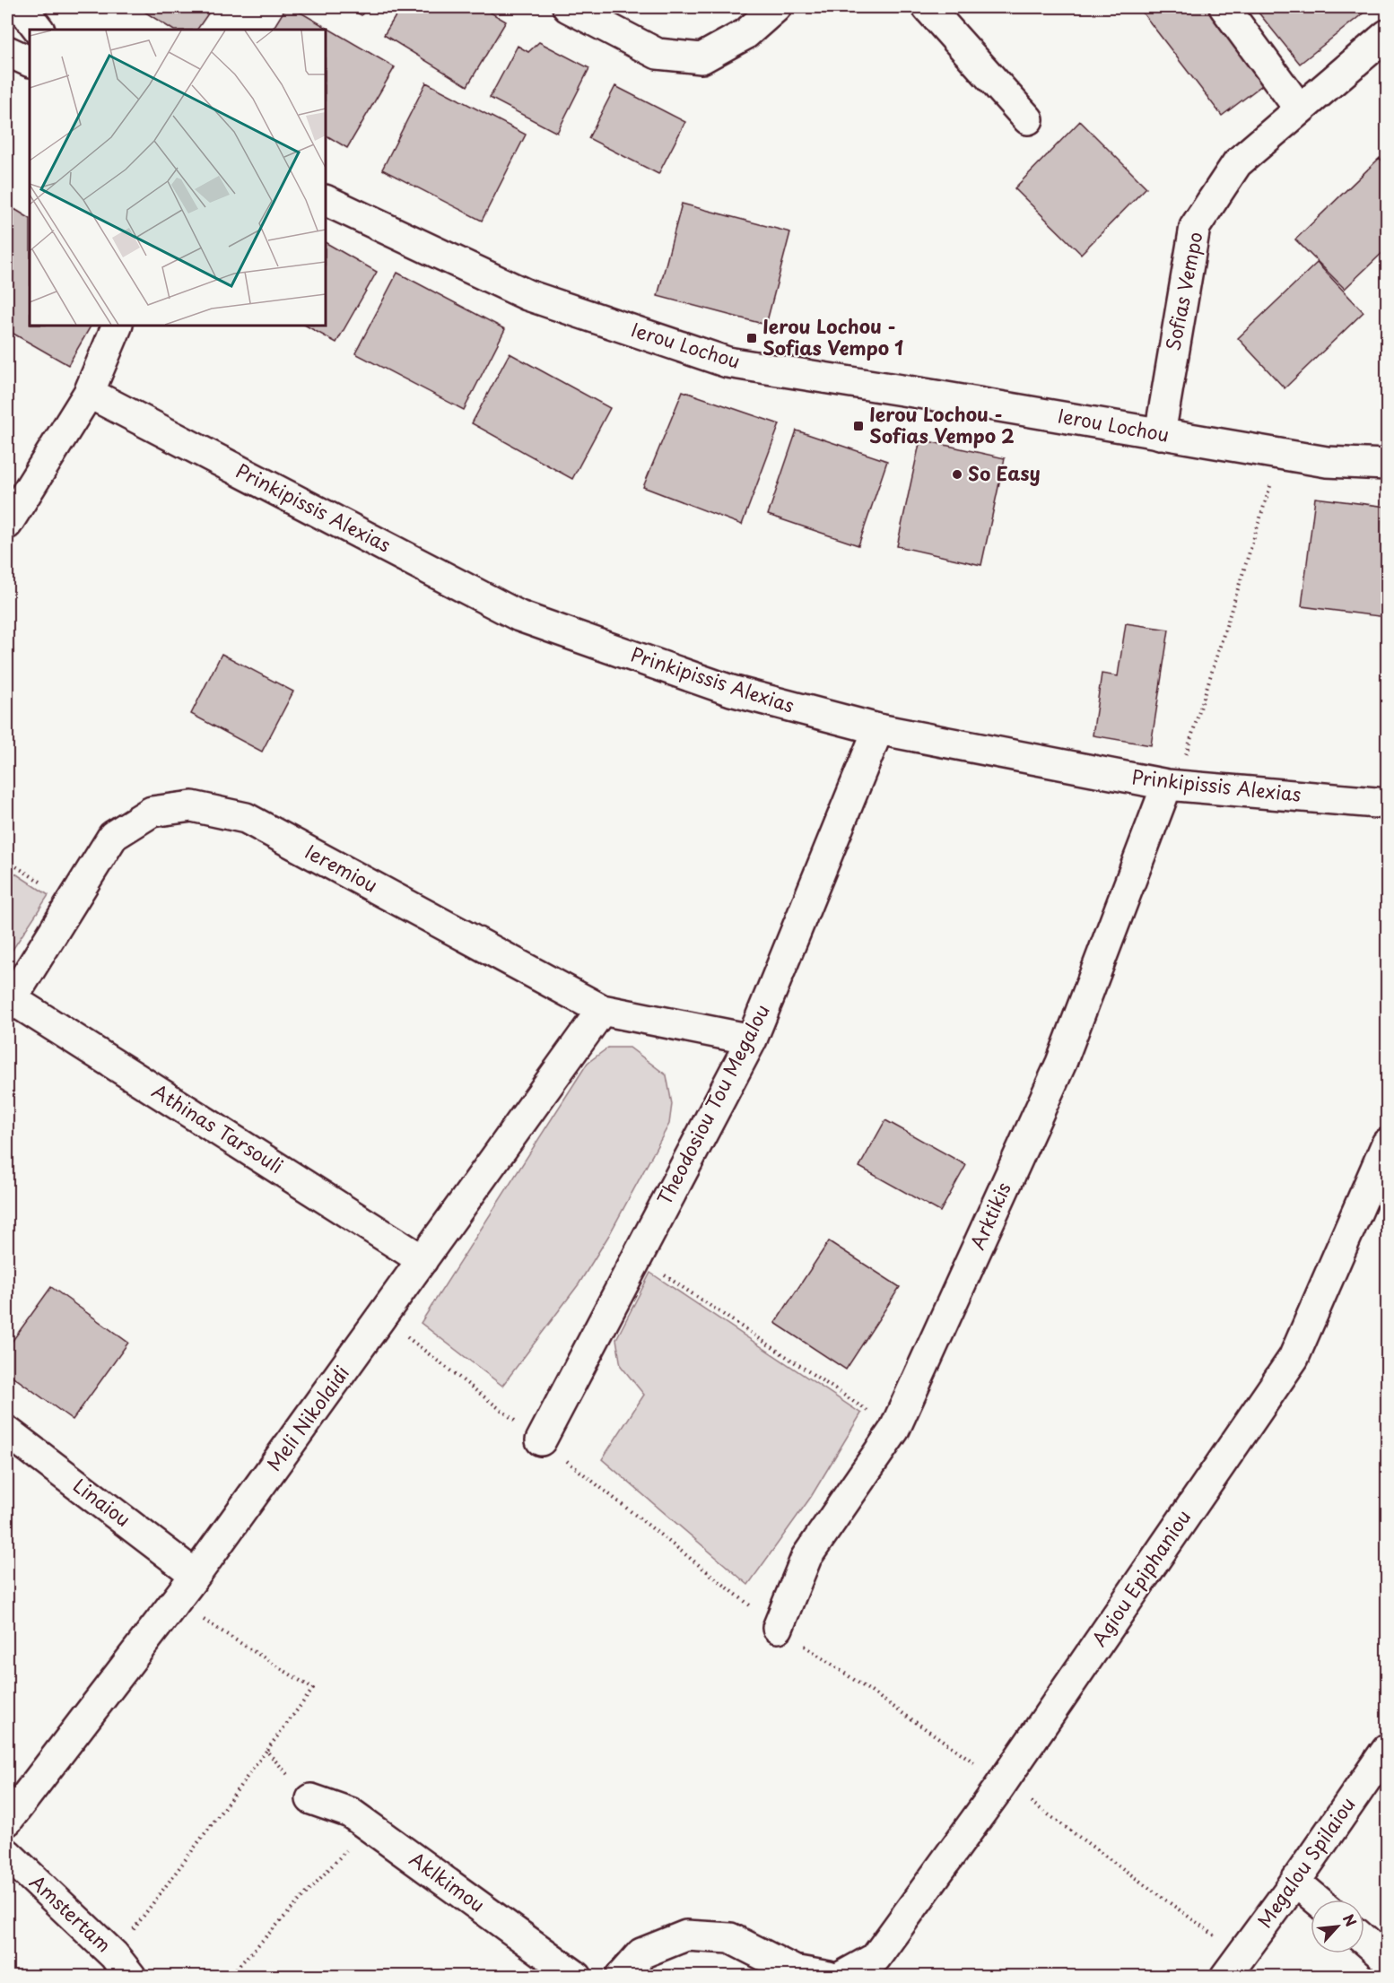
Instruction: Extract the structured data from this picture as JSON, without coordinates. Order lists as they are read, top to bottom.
{
  "streets": {
    "street": [
      "Sofias Vempo",
      "Ierou Lochou",
      "Prinkipissis Alexias",
      "Ieremiou",
      "Theodosiou Tou Megalou",
      "Athinas Tarsouli",
      "Arktikis",
      "Meli Nikolaidi",
      "Linaiou",
      "Agiou Epiphaniou",
      "Megalou Spilaiou",
      "Aklkimou",
      "Amstertam"
    ]
  },
  "crossings": [
    ["Sofias Vempo", "Ierou Lochou"],
    ["Prinkipissis Alexias", "Theodosiou Tou Megalou"],
    ["Prinkipissis Alexias", "Arktikis"],
    ["Ieremiou", "Theodosiou Tou Megalou"],
    ["Ieremiou", "Athinas Tarsouli"],
    ["Ieremiou", "Meli Nikolaidi"],
    ["Athinas Tarsouli", "Meli Nikolaidi"],
    ["Meli Nikolaidi", "Linaiou"]
  ],
  "places": {
    "transit": ["Ierou Lochou - Sofias Vempo 1", "Ierou Lochou - Sofias Vempo 2"],
    "other": ["So Easy"]
  },
  "north": "top right"
}
